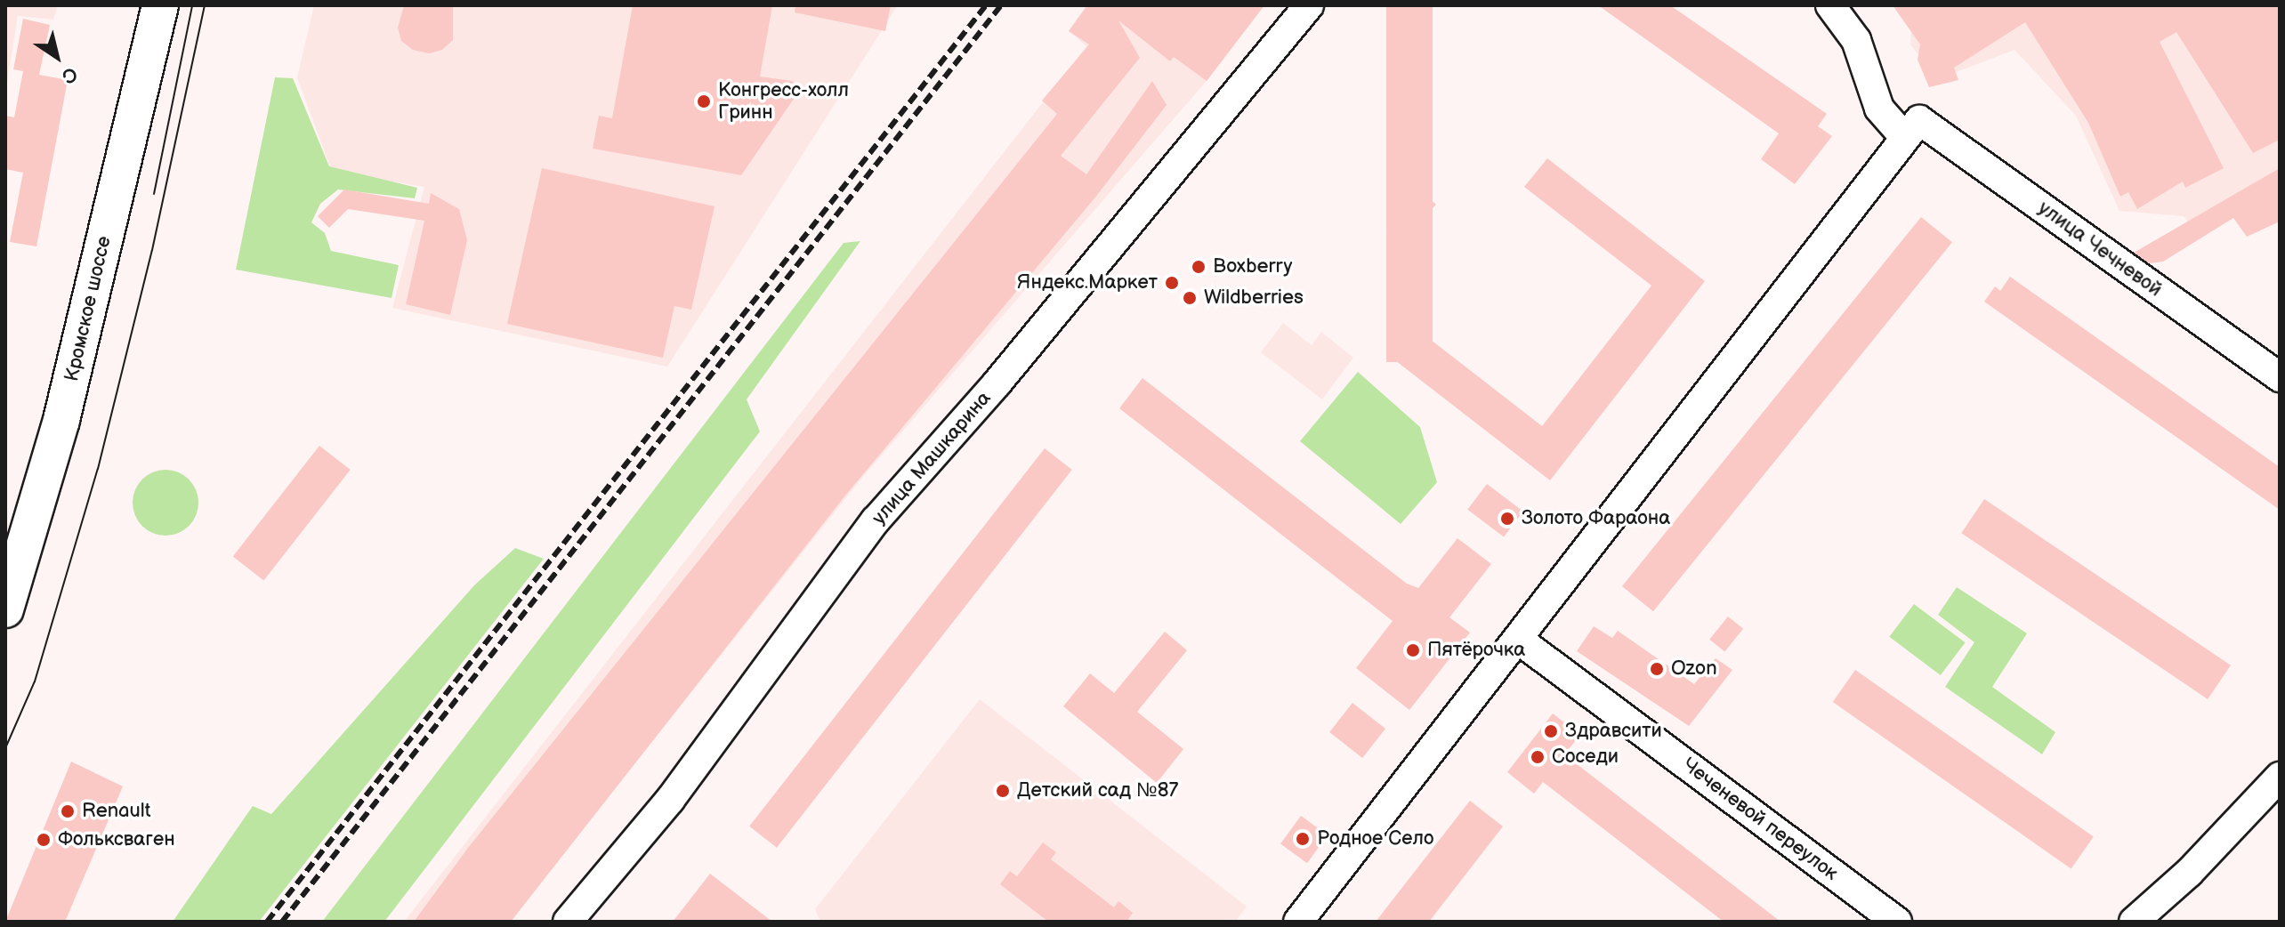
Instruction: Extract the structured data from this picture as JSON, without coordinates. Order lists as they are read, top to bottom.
{
  "streets": {
    "main road": ["Кромское шоссе"],
    "street": ["улица Чечневой", "улица Машкарина", "Чеченевой переулок"]
  },
  "places": [
    "Конгресс-холл Гринн",
    "Boxberry",
    "Яндекс.Маркет",
    "Wildberries",
    "Золото Фараона",
    "Пятёрочка",
    "Ozon",
    "Здравсити",
    "Соседи",
    "Детский сад №87",
    "Renault",
    "Родное Село",
    "Фольксваген"
  ],
  "north": "bottom right"
}
